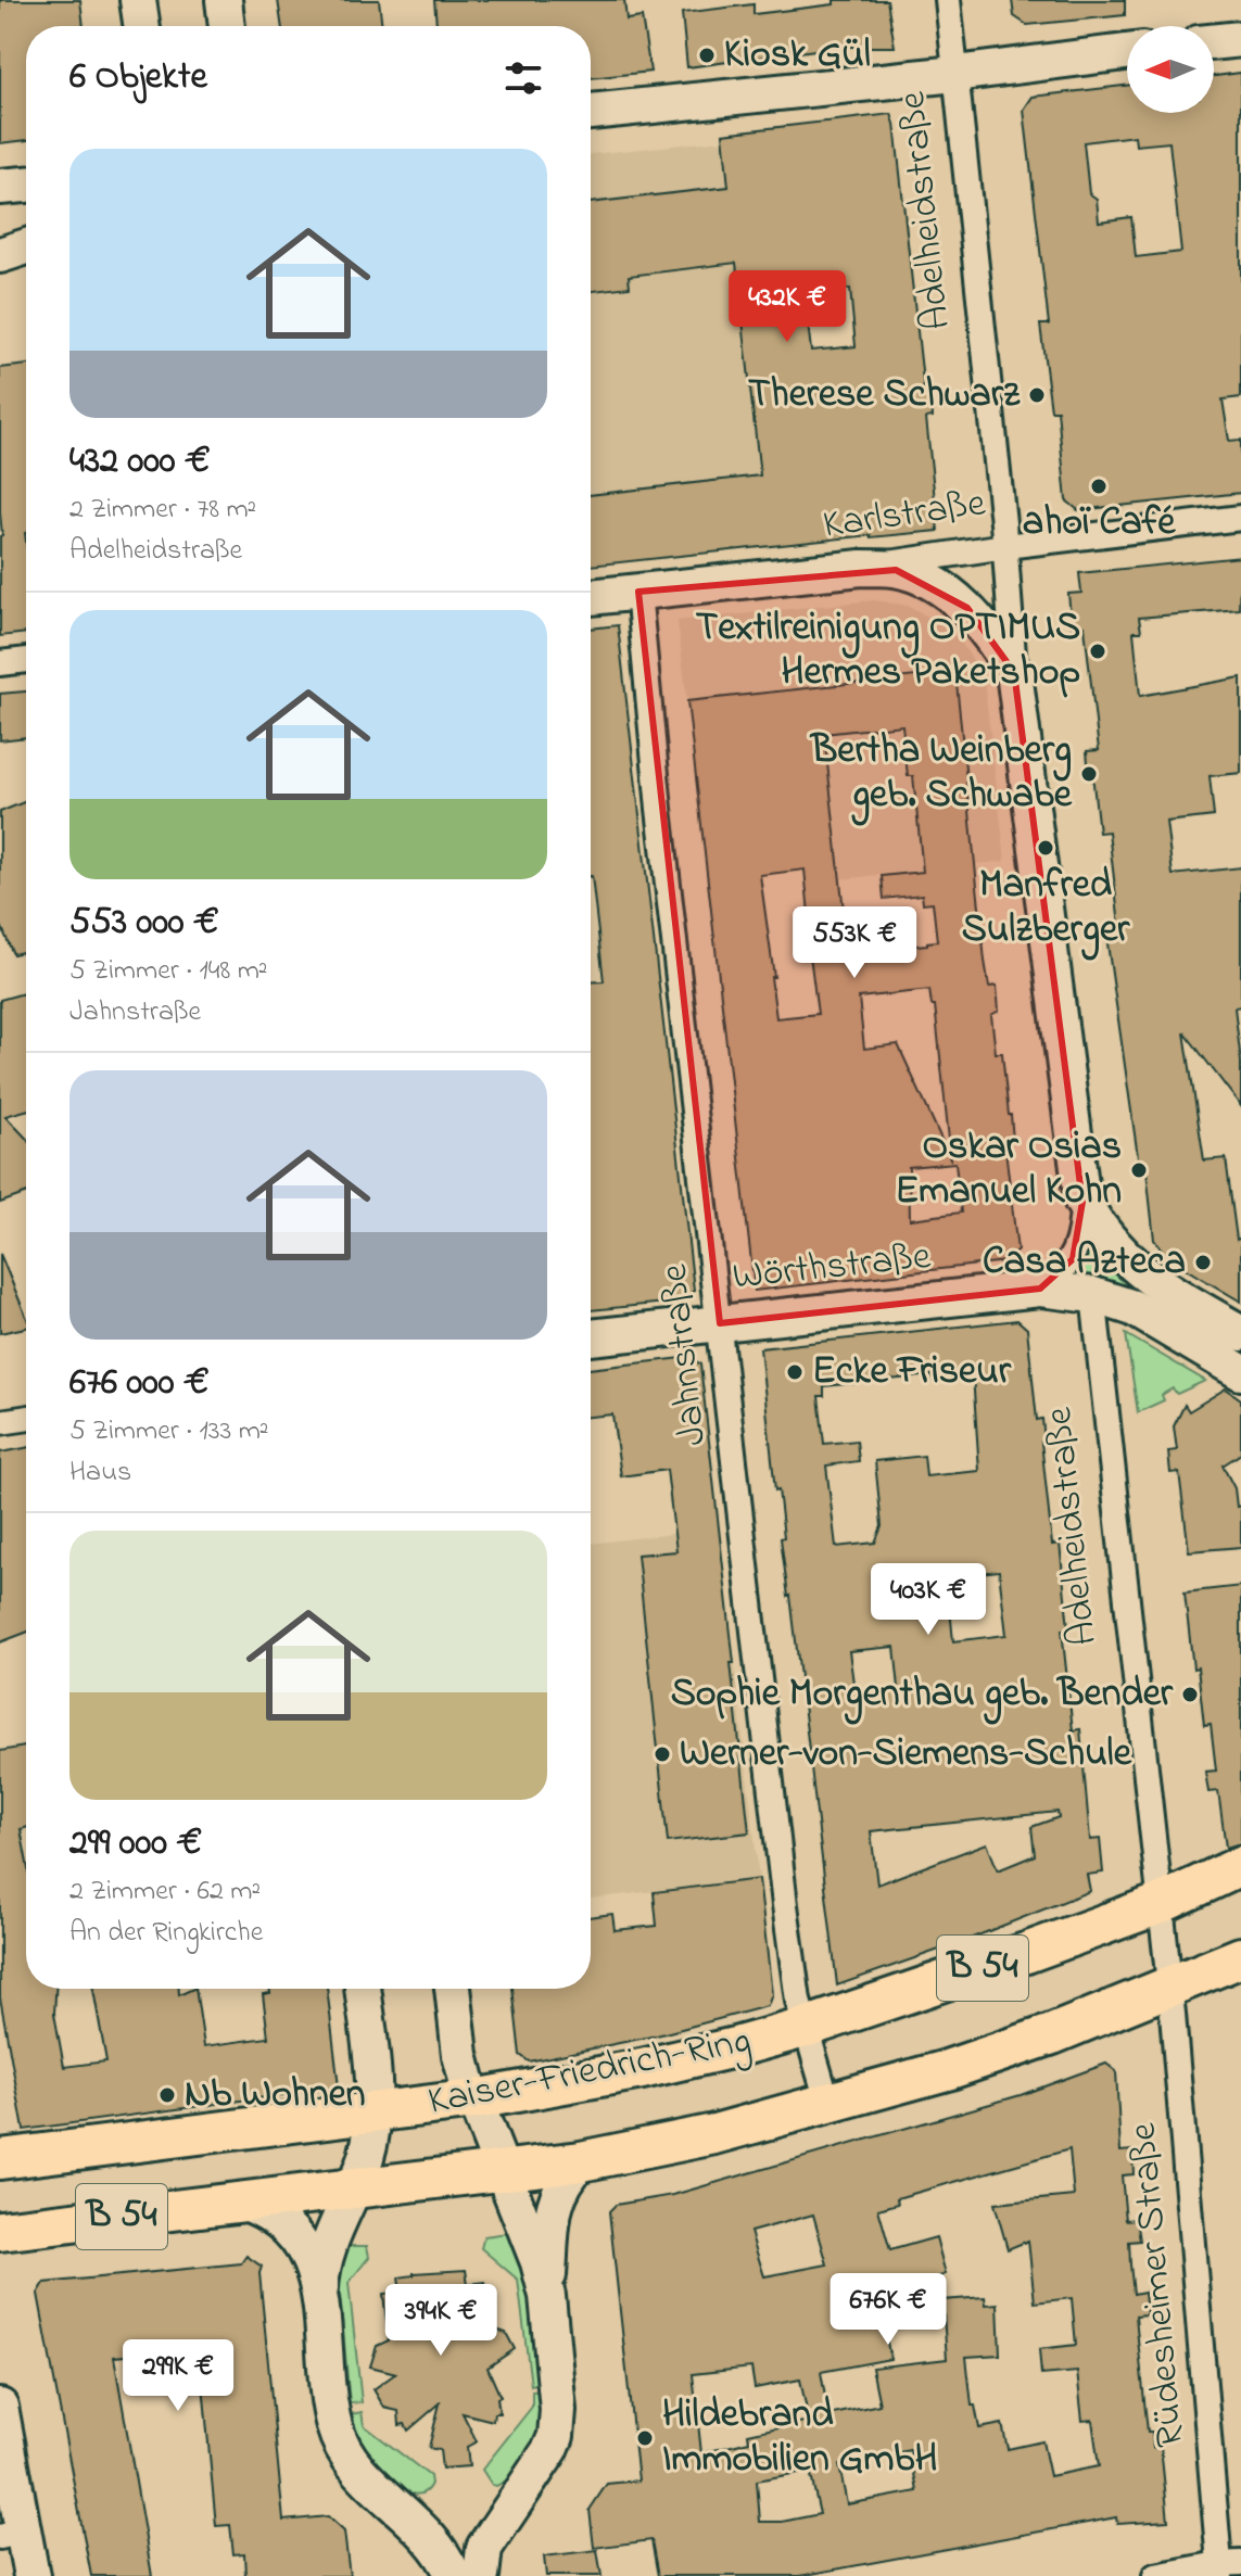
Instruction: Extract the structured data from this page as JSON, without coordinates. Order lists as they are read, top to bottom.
{
  "streets": {
    "main road": ["B 54", "Kaiser-Friedrich-Ring"],
    "street": [
      "Adelheidstraße",
      "Karlstraße",
      "Wörthstraße",
      "Jahnstraße",
      "Rüdesheimer Straße"
    ]
  },
  "crossings": [
    ["Adelheidstraße", "Karlstraße"],
    ["Adelheidstraße", "Wörthstraße"],
    ["Adelheidstraße", "Kaiser-Friedrich-Ring"],
    ["Karlstraße", "Jahnstraße"],
    ["Wörthstraße", "Jahnstraße"],
    ["Jahnstraße", "Kaiser-Friedrich-Ring"],
    ["Kaiser-Friedrich-Ring", "Rüdesheimer Straße"]
  ],
  "places": [
    "Kiosk Gül",
    "Therese Schwarz",
    "ahoï Café",
    "Textilreinigung OPTIMUS Hermes Paketshop",
    "Bertha Weinberg geb. Schwabe",
    "Manfred Sulzberger",
    "Oskar Osias Emanuel Kohn",
    "Casa Azteca",
    "Ecke Friseur",
    "Sophie Morgenthau geb. Bender",
    "Werner-von-Siemens-Schule",
    "Nb Wohnen",
    "Hildebrand Immobilien GmbH"
  ],
  "north": "left",
  "page": {
    "heading": "6 Objekte",
    "list": [
      {
        "name": "432 000 €",
        "note": "2 Zimmer · 78 m² · Adelheidstraße"
      },
      {
        "name": "553 000 €",
        "note": "5 Zimmer · 148 m² · Jahnstraße"
      },
      {
        "name": "676 000 €",
        "note": "5 Zimmer · 133 m² · Haus"
      },
      {
        "name": "299 000 €",
        "note": "2 Zimmer · 62 m² · An der Ringkirche"
      }
    ],
    "price": [
      "432K €",
      "553K €",
      "403K €",
      "676K €",
      "394K €",
      "299K €"
    ]
  }
}
